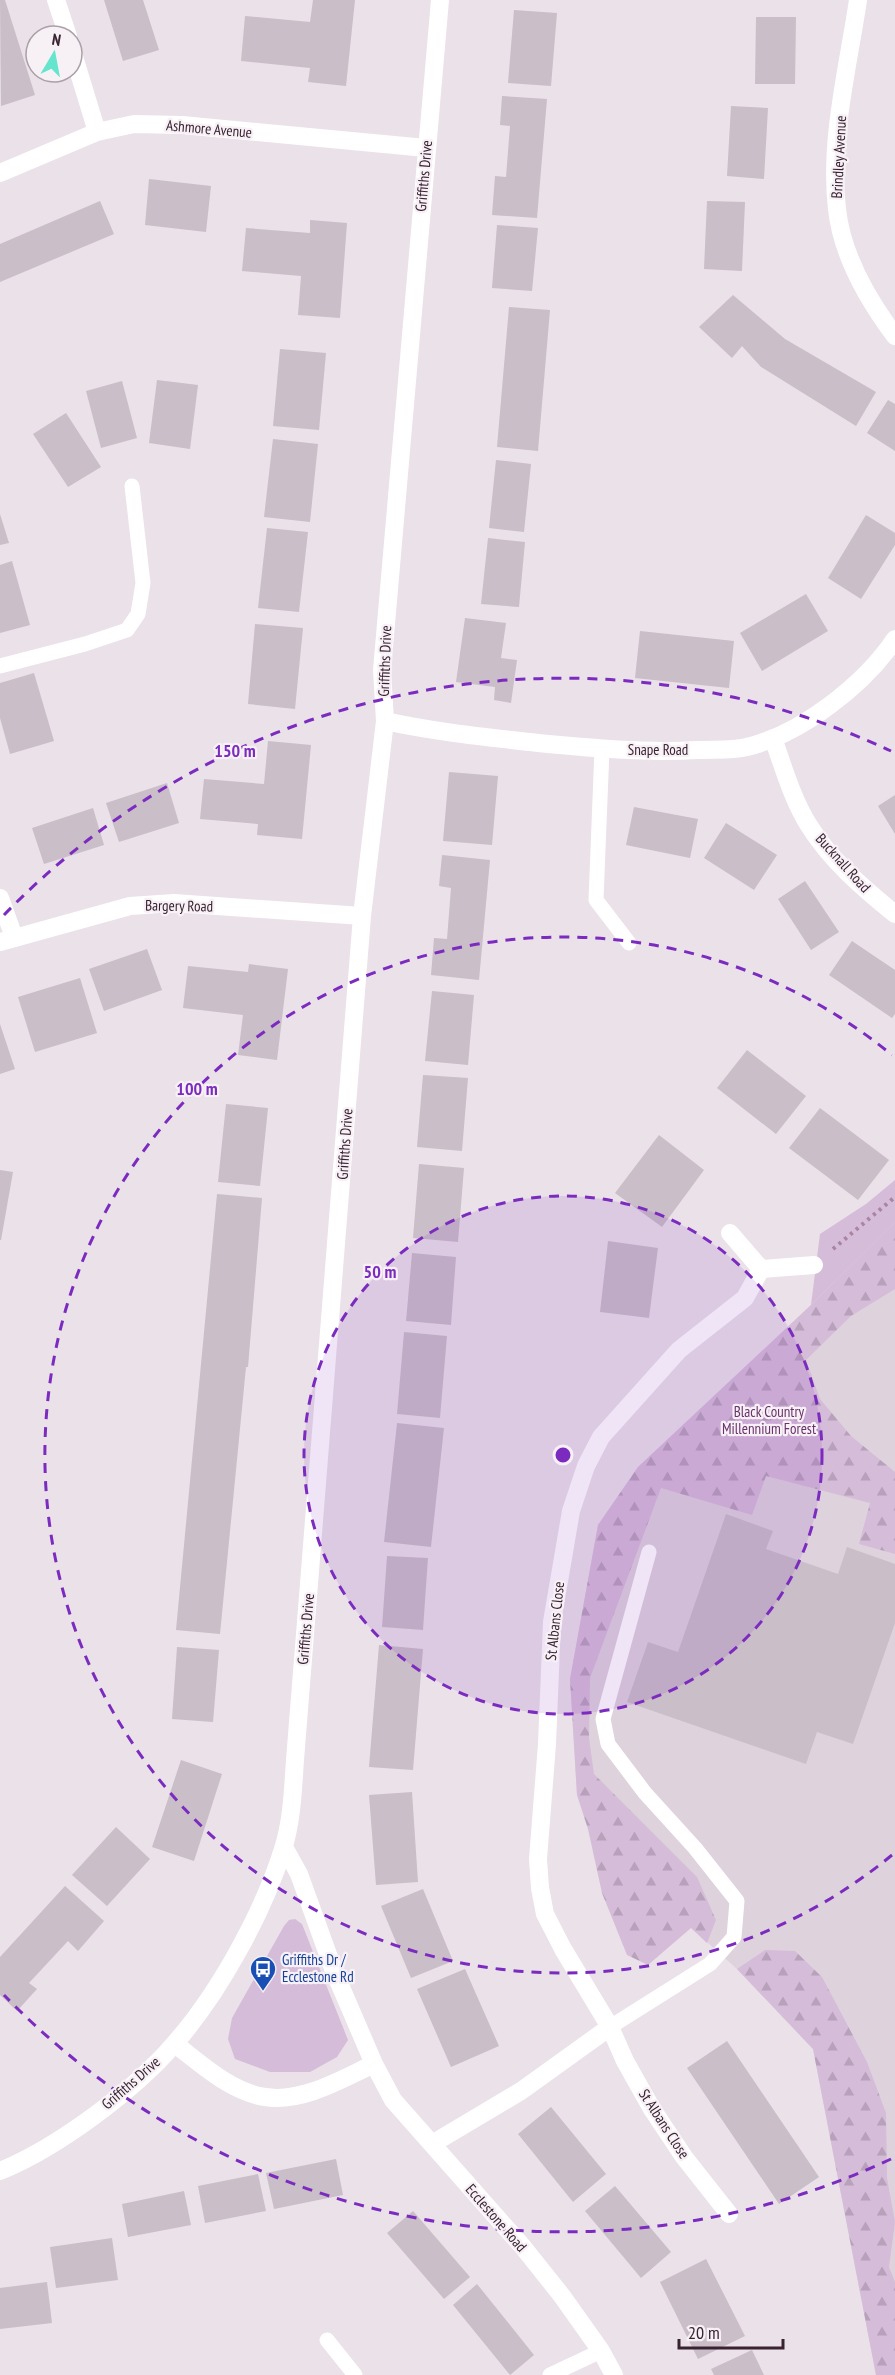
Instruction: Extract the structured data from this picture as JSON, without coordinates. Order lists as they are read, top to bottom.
{
  "streets": {
    "street": [
      "Ashmore Avenue",
      "Brindley Avenue",
      "Griffiths Drive",
      "Snape Road",
      "Bucknall Road",
      "Bargery Road",
      "St Albans Close",
      "Ecclestone Road"
    ]
  },
  "crossings": [
    ["Ashmore Avenue", "Griffiths Drive"],
    ["Griffiths Drive", "Snape Road"],
    ["Griffiths Drive", "Bargery Road"],
    ["Griffiths Drive", "Ecclestone Road"],
    ["Snape Road", "Bucknall Road"]
  ],
  "parks": ["Black Country Millennium Forest"],
  "places": {
    "bus stop": ["Griffiths Dr / Ecclestone Rd"]
  },
  "scale_bar": "20 m",
  "north": "top",
  "rings": ["150 m", "100 m", "50 m"]
}
